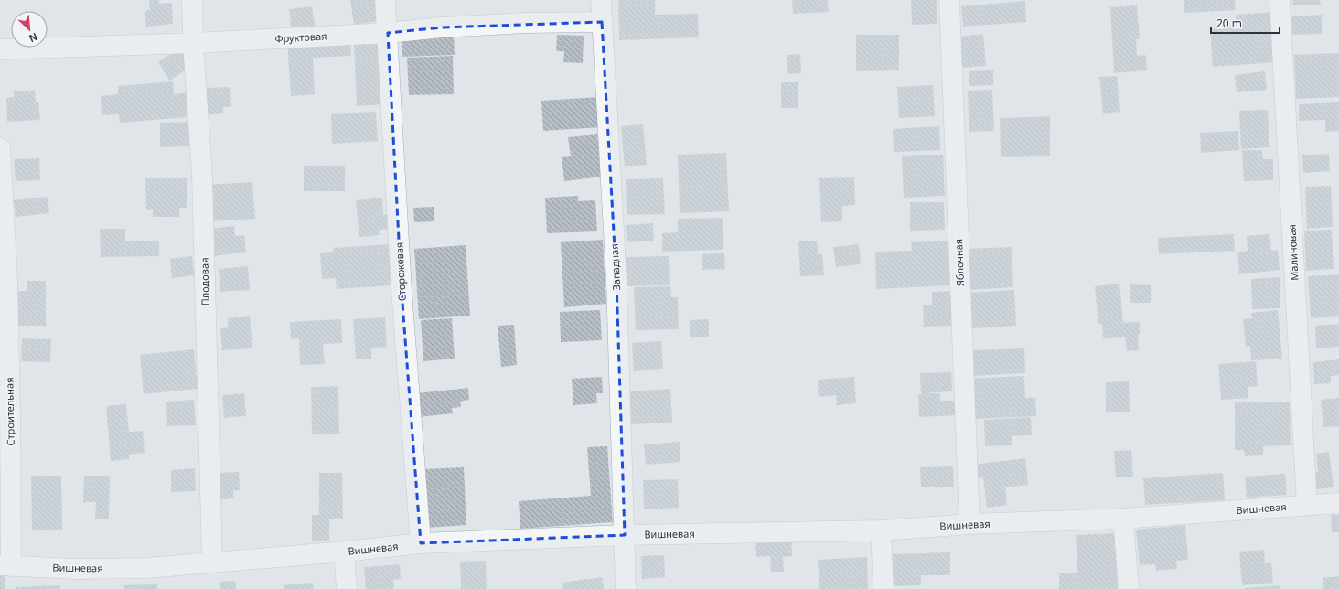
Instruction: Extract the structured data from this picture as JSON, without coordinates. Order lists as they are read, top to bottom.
{
  "streets": {
    "street": [
      "Фруктовая",
      "Малиновая",
      "Яблочная",
      "Западная",
      "Сторожевая",
      "Плодовая",
      "Строительная",
      "Вишневая"
    ]
  },
  "crossings": [
    ["Фруктовая", "Западная"],
    ["Фруктовая", "Сторожевая"],
    ["Фруктовая", "Плодовая"],
    ["Малиновая", "Вишневая"],
    ["Яблочная", "Вишневая"],
    ["Западная", "Вишневая"],
    ["Сторожевая", "Вишневая"],
    ["Плодовая", "Вишневая"],
    ["Строительная", "Вишневая"]
  ],
  "scale_bar": "20 m",
  "north": "bottom right"
}
